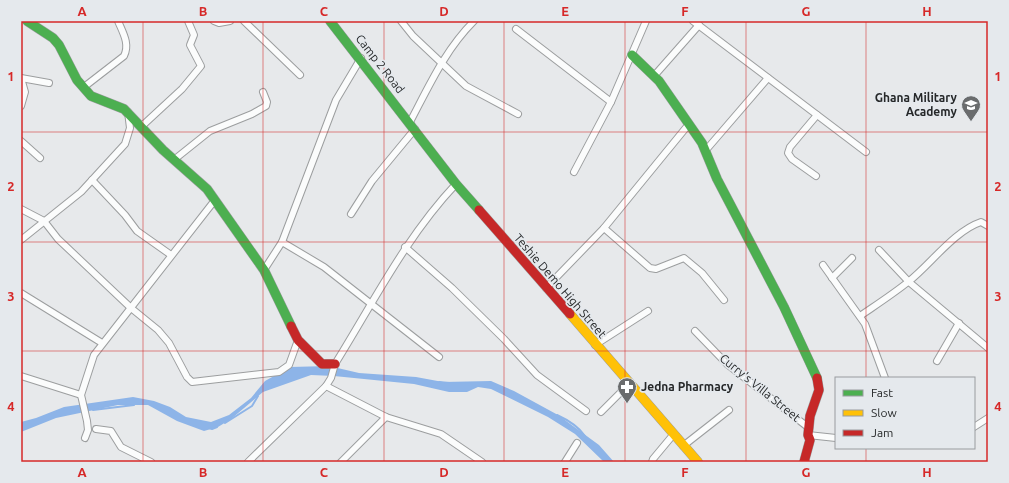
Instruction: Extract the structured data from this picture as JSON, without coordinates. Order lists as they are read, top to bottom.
{
  "streets": {
    "street": ["Camp 2 Road", "Teshie Demo High Street", "Curry's Villa Street"]
  },
  "crossings": [
    ["Camp 2 Road", "Teshie Demo High Street"]
  ],
  "places": {
    "school or university": ["Ghana Military Academy"],
    "pharmacy": ["Jedna Pharmacy"]
  },
  "legend": ["Fast", "Slow", "Jam"],
  "grid": {
    "columns": [
      "A",
      "B",
      "C",
      "D",
      "E",
      "F",
      "G",
      "H"
    ],
    "rows": [
      "1",
      "2",
      "3",
      "4"
    ]
  }
}
